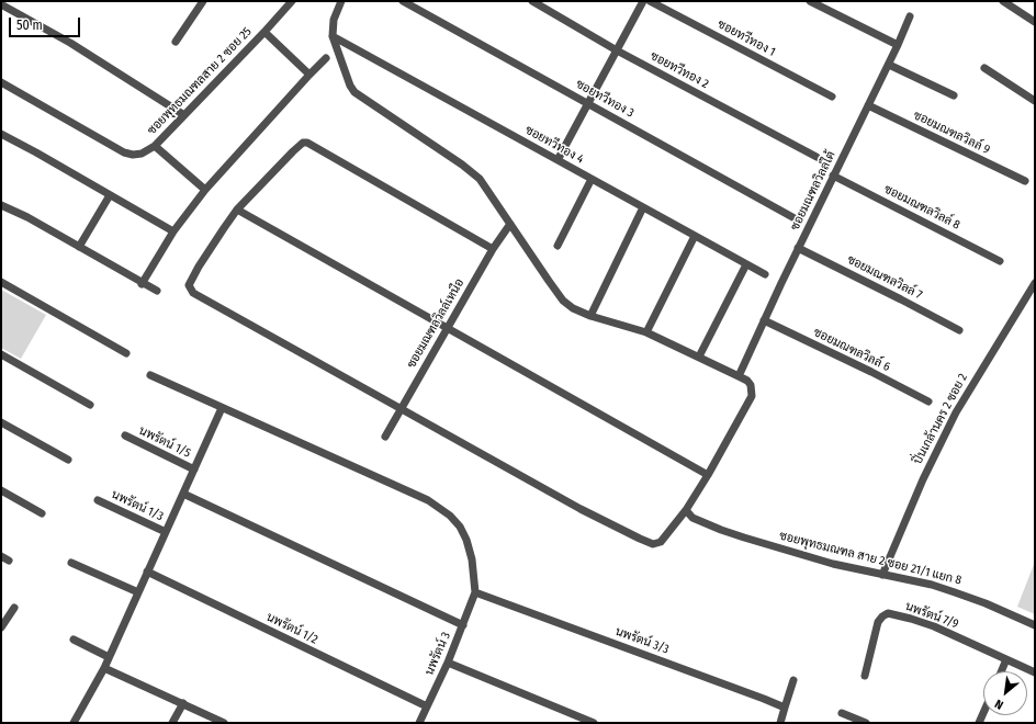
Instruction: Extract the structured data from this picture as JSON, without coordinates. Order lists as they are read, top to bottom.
{
  "streets": {
    "street": [
      "ซอยทวีทอง 1",
      "ซอยทวีทอง 2",
      "ซอยพุทธมณฑลสาย 2 ซอย 25",
      "ซอยทวีทอง 3",
      "ซอยมณฑลวิลล์ 9",
      "ซอยทวีทอง 4",
      "ซอยมณฑลวิลล์ใต้",
      "ซอยมณฑลวิลล์ 8",
      "ซอยมณฑลวิลล์ 7",
      "ซอยมณฑลวิลล์เหนือ",
      "ซอยมณฑลวิลล์ 6",
      "ปิ่นเกล้านคร 2 ซอย 2",
      "นพรัตน์ 1/5",
      "นพรัตน์ 1/3",
      "ซอยพุทธมณฑล สาย 2 ซอย 21/1 แยก 8",
      "นพรัตน์ 7/9",
      "นพรัตน์ 1/2",
      "นพรัตน์ 3/3",
      "นพรัตน์ 3"
    ]
  },
  "crossings": [
    ["ซอยมณฑลวิลล์ 9", "ซอยมณฑลวิลล์ใต้"],
    ["ซอยมณฑลวิลล์ใต้", "ซอยมณฑลวิลล์ 8"],
    ["ซอยมณฑลวิลล์ใต้", "ซอยมณฑลวิลล์ 7"],
    ["ซอยมณฑลวิลล์ใต้", "ซอยมณฑลวิลล์ 6"],
    ["ปิ่นเกล้านคร 2 ซอย 2", "ซอยพุทธมณฑล สาย 2 ซอย 21/1 แยก 8"],
    ["นพรัตน์ 1/2", "นพรัตน์ 3"],
    ["นพรัตน์ 3/3", "นพรัตน์ 3"]
  ],
  "scale_bar": "50 m",
  "north": "bottom left"
}
